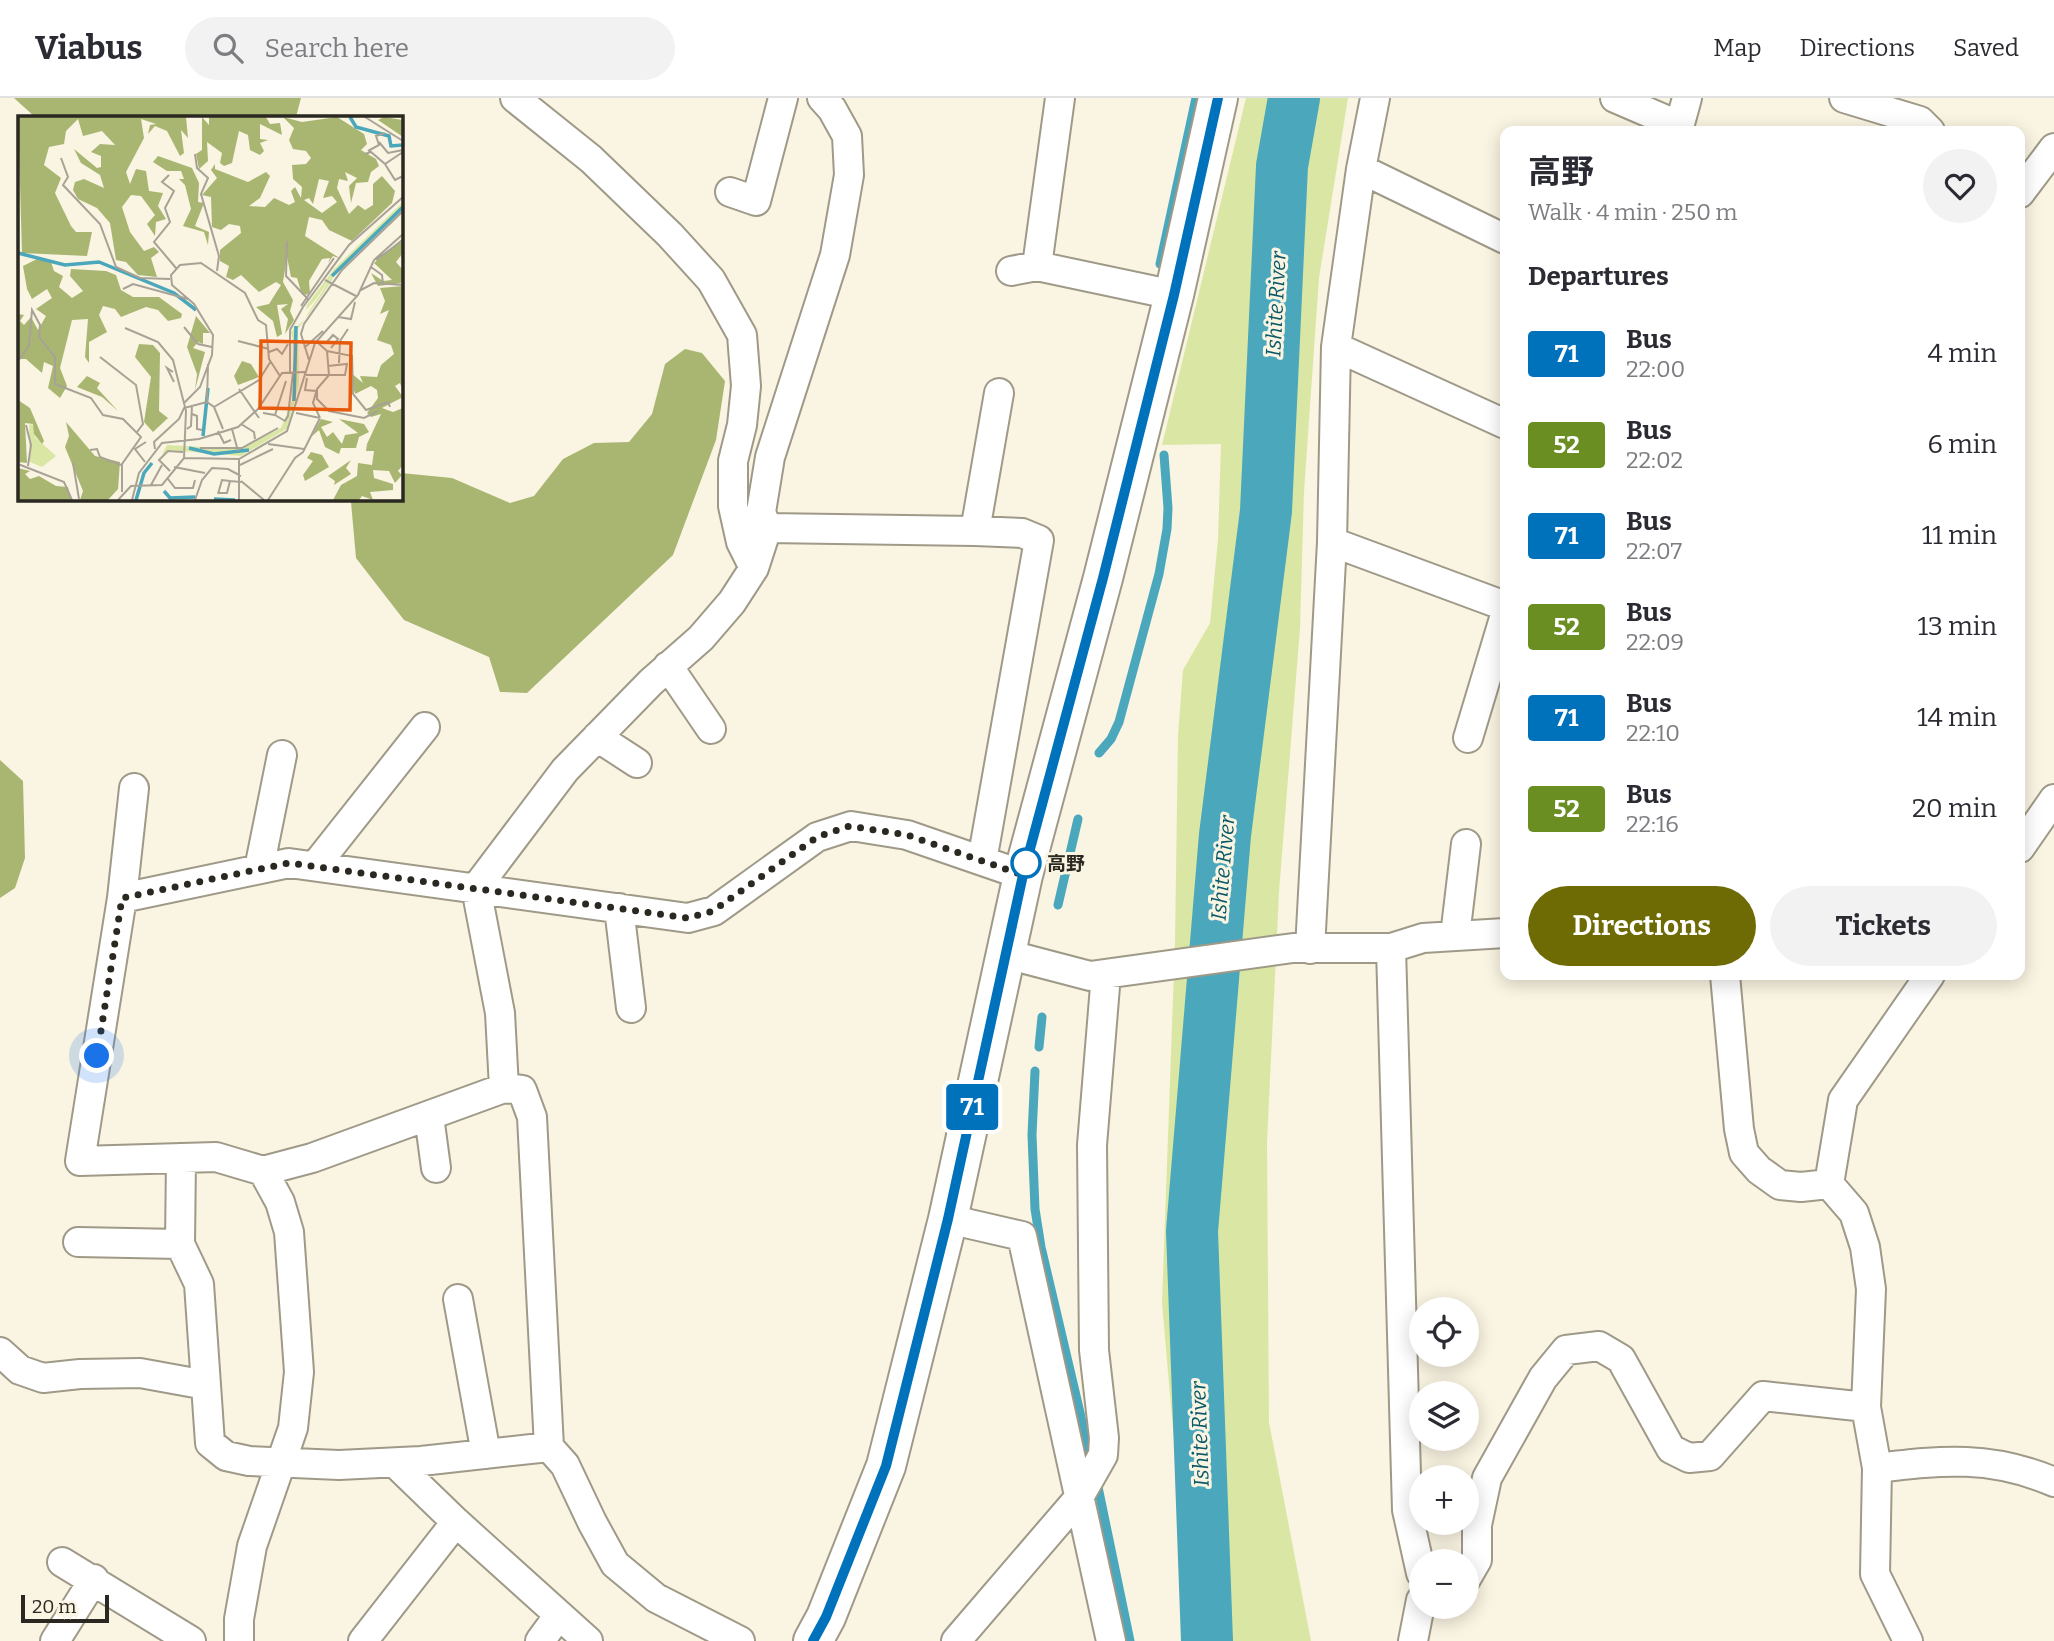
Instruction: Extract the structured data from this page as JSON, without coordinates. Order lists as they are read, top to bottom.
{
  "water": ["Ishite River"],
  "places": ["高野"],
  "lines": ["bus line 71"],
  "scale_bar": "20 m",
  "page": {
    "header": "Viabus",
    "search": "Search here",
    "nav": ["Map", "Directions", "Saved"],
    "on_map": "71",
    "heading": [
      ["高野", "Walk · 4 min · 250 m"],
      "Departures"
    ],
    "list": [
      {
        "mark": "71",
        "name": "Bus",
        "note": "22:00",
        "value": "4 min"
      },
      {
        "mark": "52",
        "name": "Bus",
        "note": "22:02",
        "value": "6 min"
      },
      {
        "mark": "71",
        "name": "Bus",
        "note": "22:07",
        "value": "11 min"
      },
      {
        "mark": "52",
        "name": "Bus",
        "note": "22:09",
        "value": "13 min"
      },
      {
        "mark": "71",
        "name": "Bus",
        "note": "22:10",
        "value": "14 min"
      },
      {
        "mark": "52",
        "name": "Bus",
        "note": "22:16",
        "value": "20 min"
      }
    ],
    "buttons": ["Directions", "Tickets"],
    "map_buttons": ["+", "−"],
    "scale": "20 m"
  }
}
